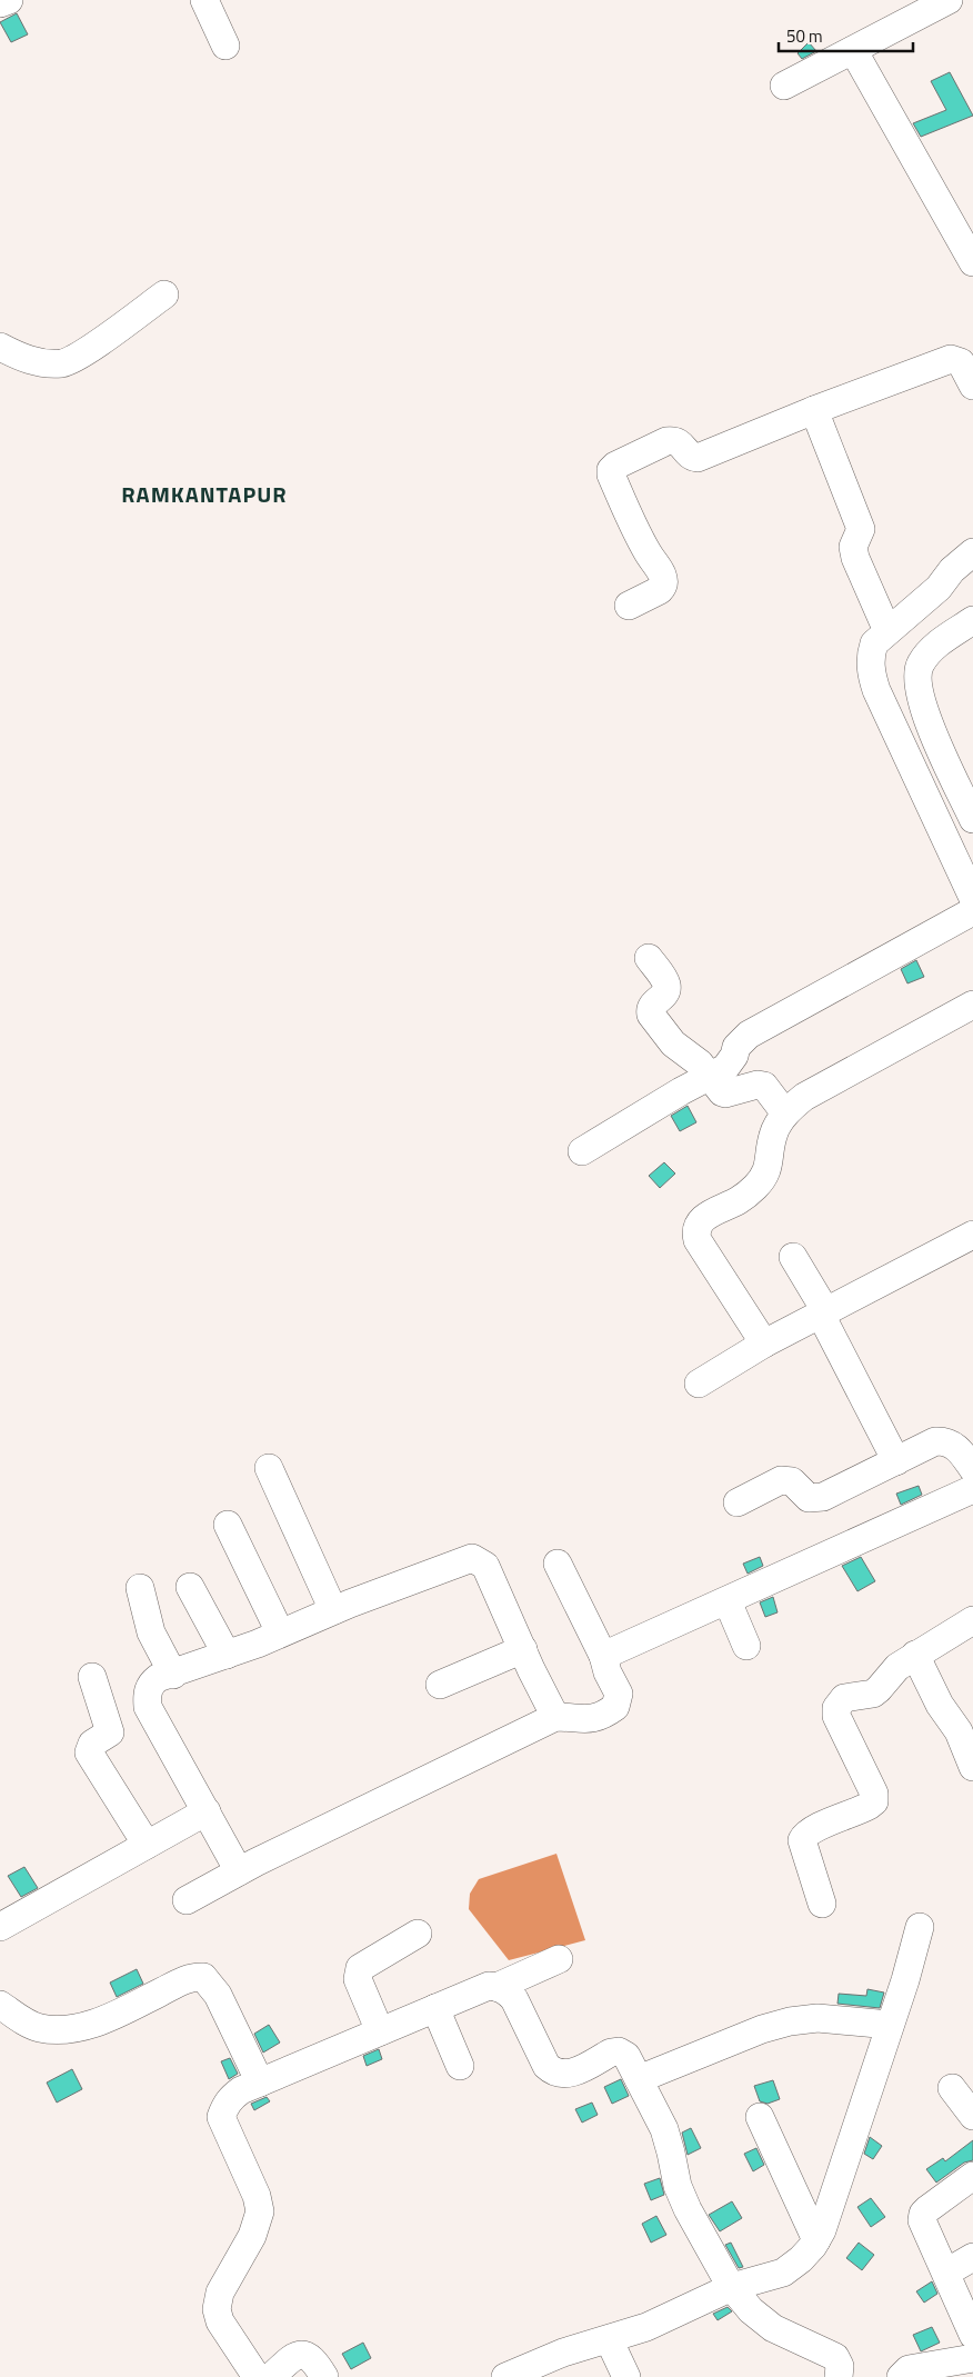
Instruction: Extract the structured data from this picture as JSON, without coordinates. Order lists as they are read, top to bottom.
{
  "districts": ["RAMKANTAPUR"],
  "scale_bar": "50 m"
}
